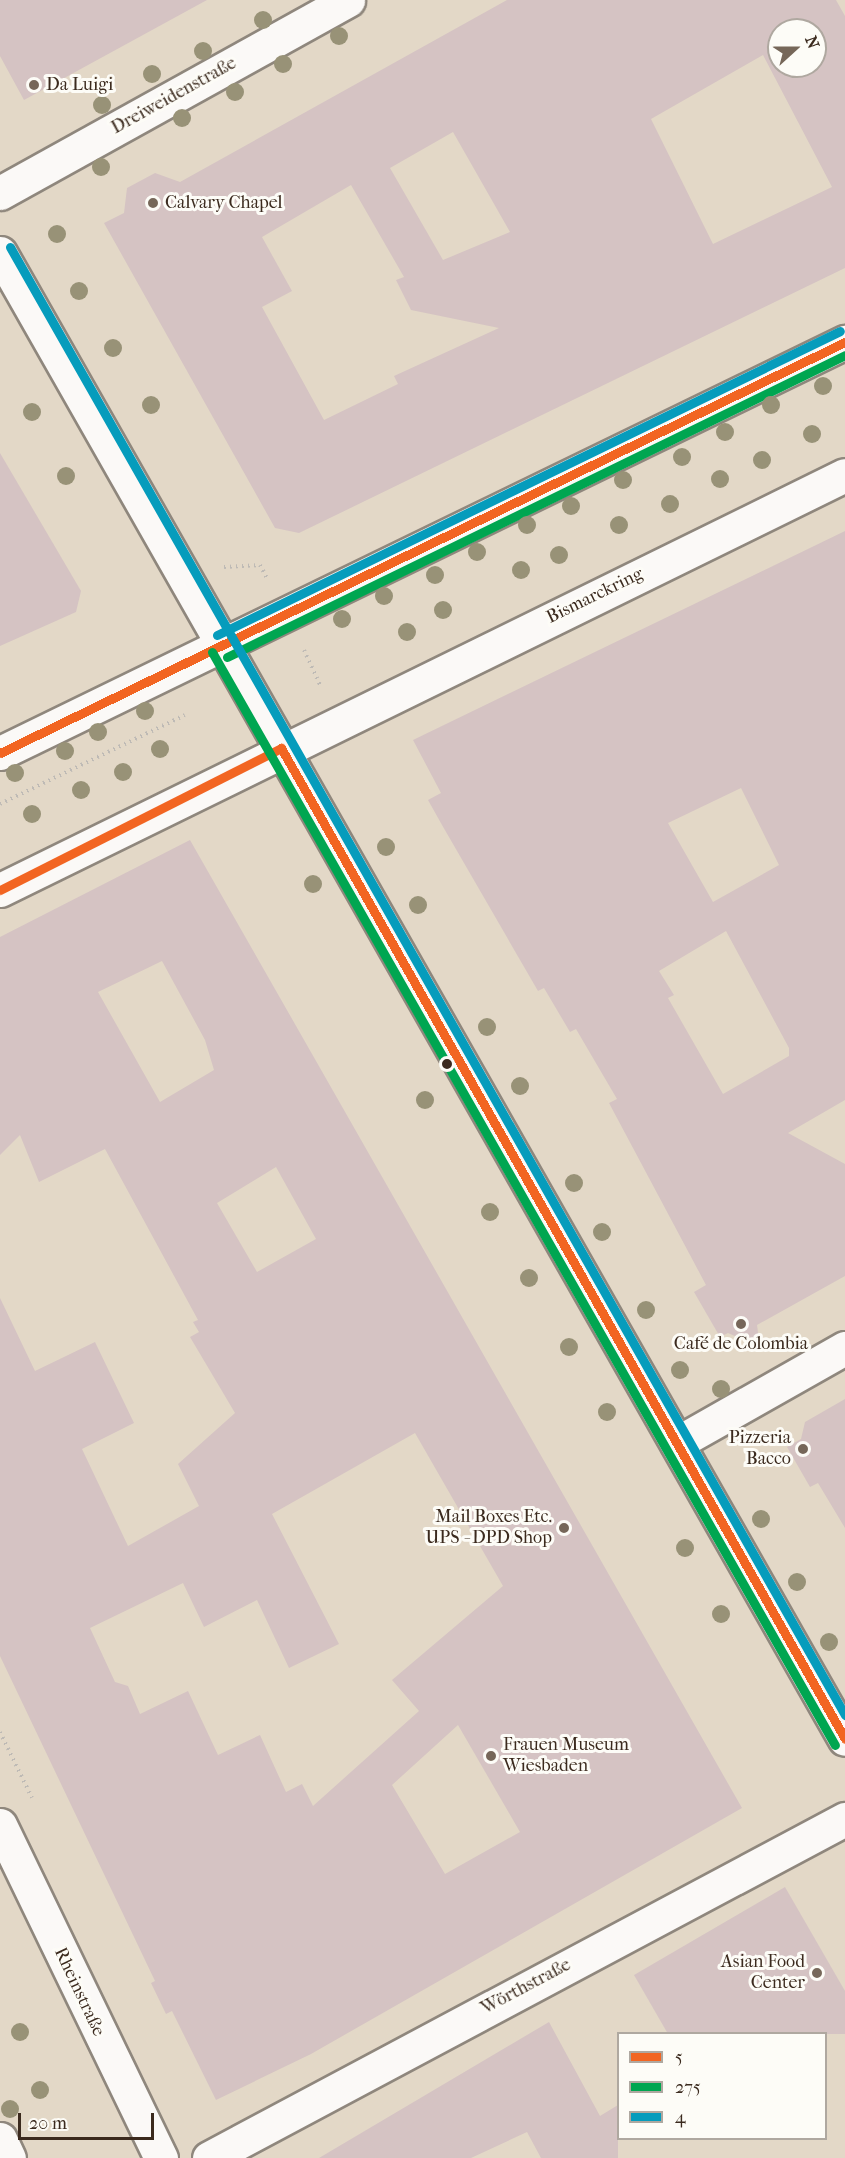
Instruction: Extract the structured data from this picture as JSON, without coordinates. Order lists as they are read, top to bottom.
{
  "streets": {
    "street": [
      "Dreiweidenstraße",
      "Bismarckring",
      "Wörthstraße",
      "Rheinstraße"
    ]
  },
  "places": [
    "Da Luigi",
    "Calvary Chapel",
    "Café de Colombia",
    "Pizzeria Bacco",
    "Mail Boxes Etc. UPS - DPD Shop",
    "Frauen Museum Wiesbaden",
    "Asian Food Center"
  ],
  "lines": ["transit line 4", "transit line 5", "transit line 275"],
  "legend": ["5", "275", "4"],
  "scale_bar": "20 m",
  "north": "right"
}
